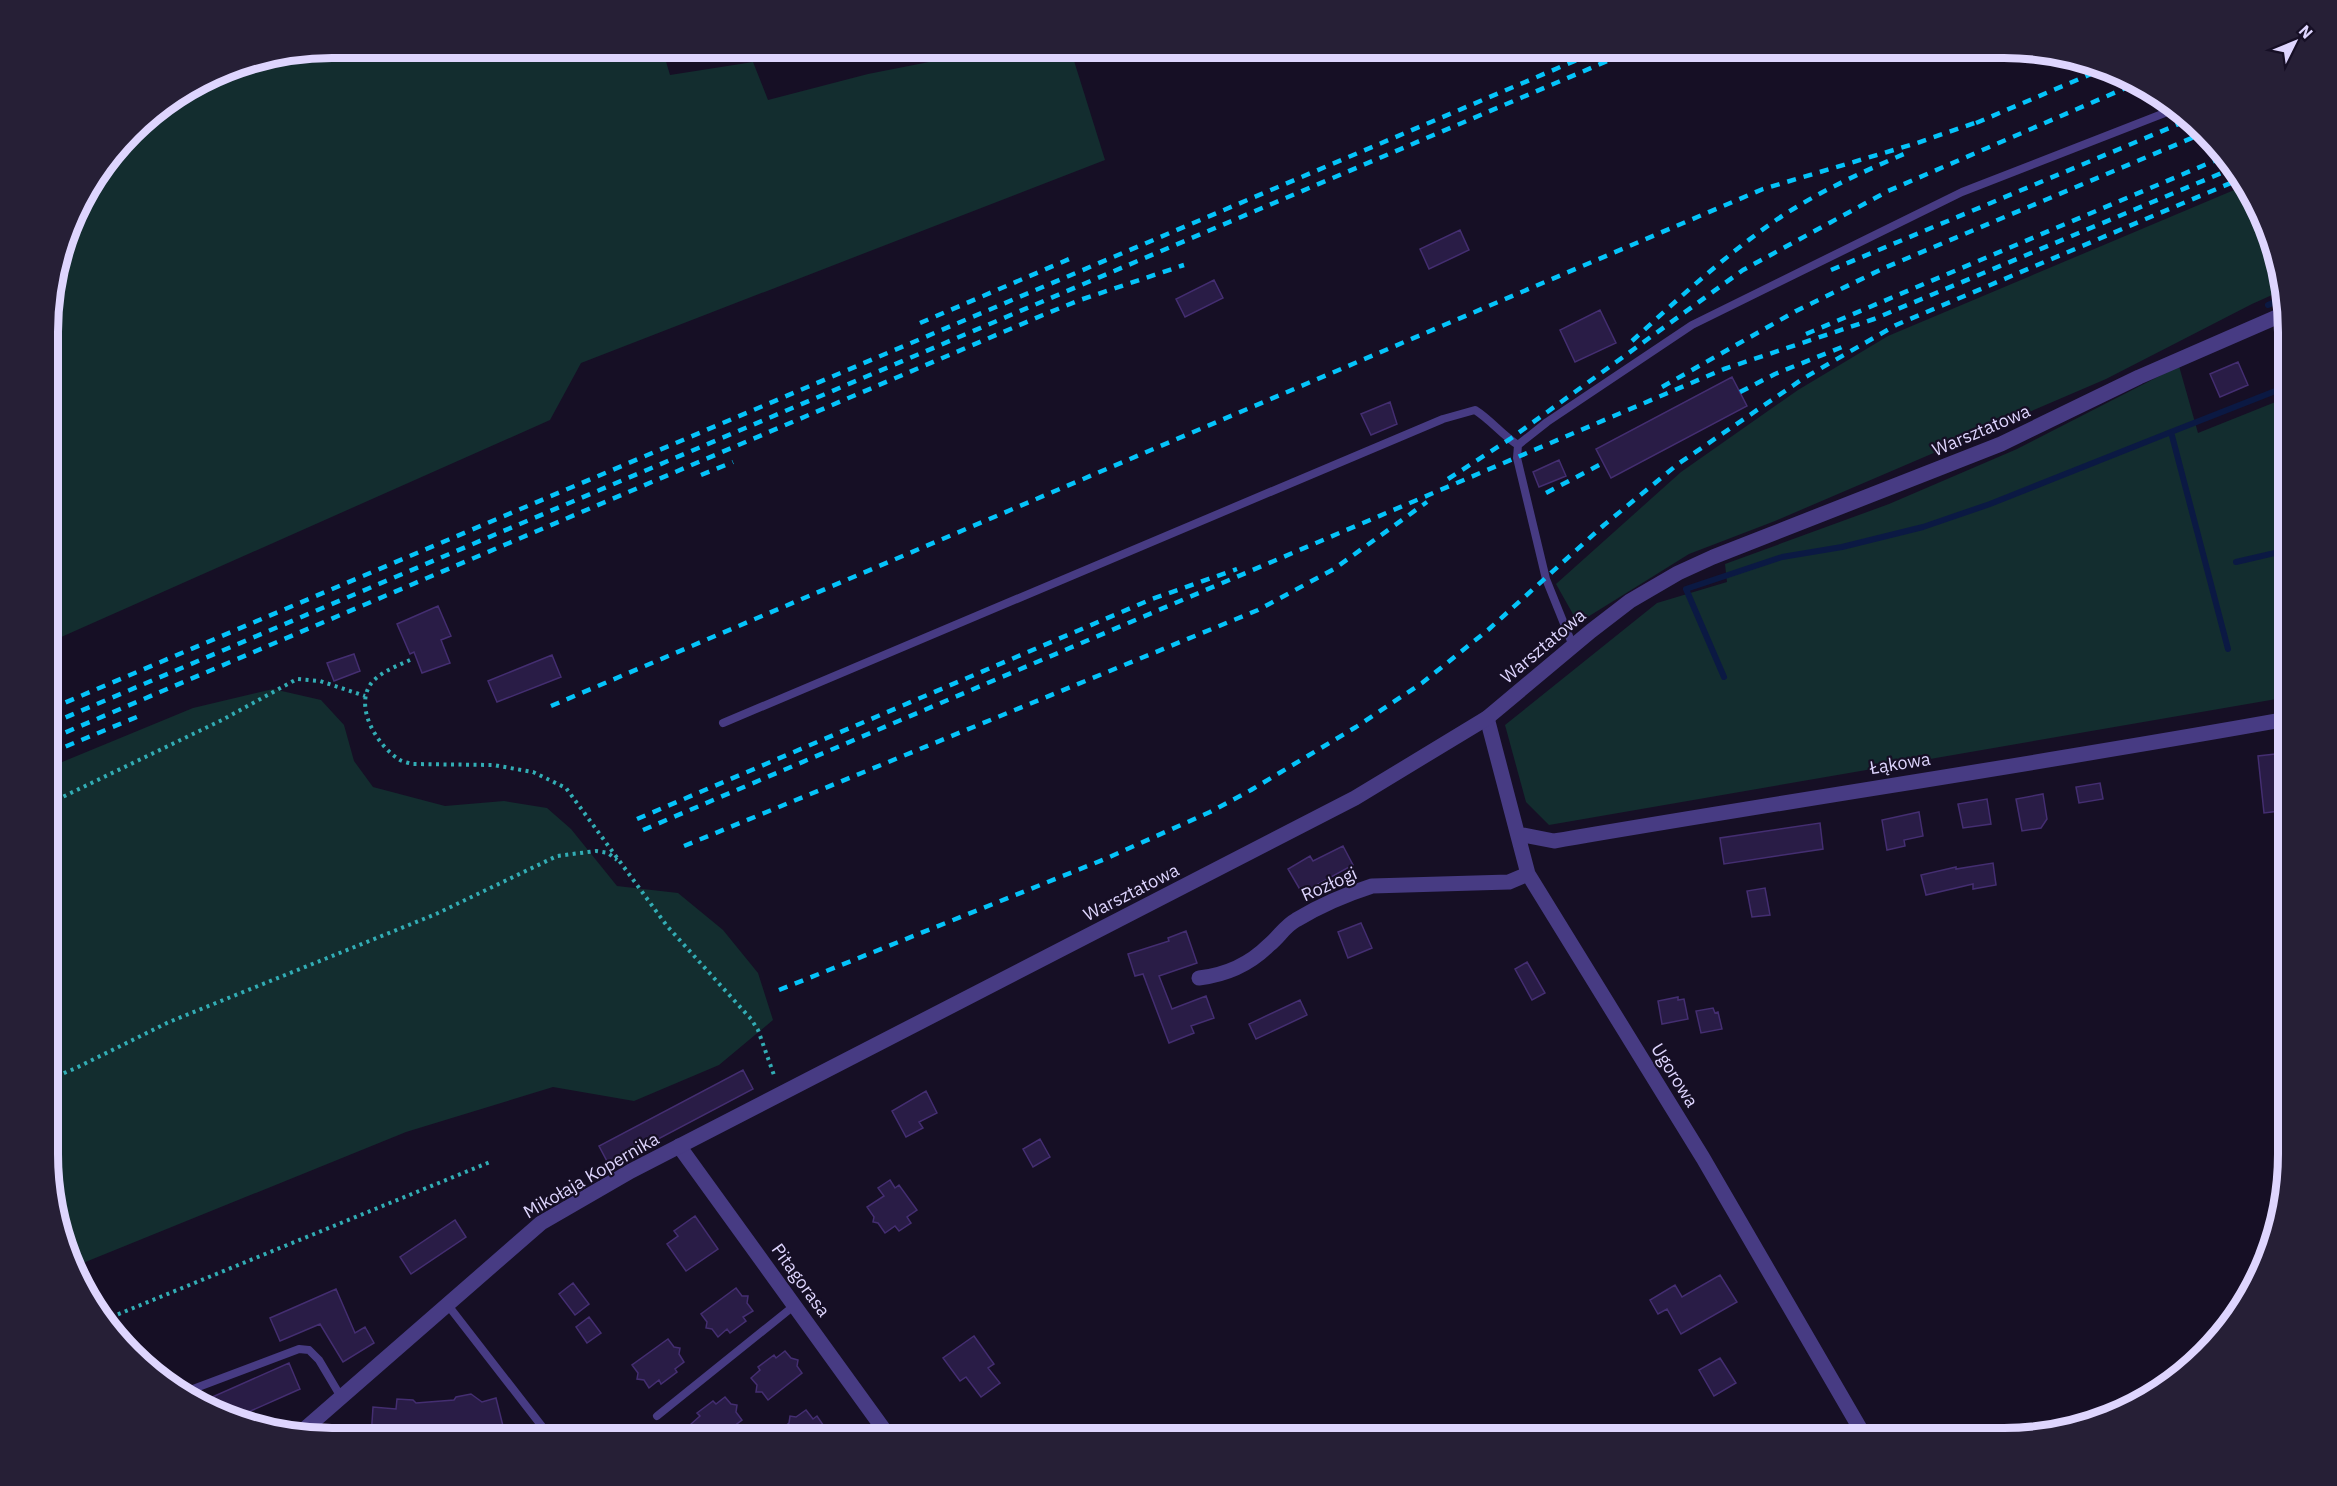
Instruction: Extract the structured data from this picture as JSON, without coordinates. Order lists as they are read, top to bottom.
{
  "streets": {
    "street": [
      "Warsztatowa",
      "Łąkowa",
      "Rozłogi",
      "Ugorowa",
      "Mikołaja Kopernika",
      "Pitagorasa"
    ]
  },
  "crossings": [
    ["Warsztatowa", "Ugorowa"],
    ["Warsztatowa", "Mikołaja Kopernika"],
    ["Łąkowa", "Ugorowa"],
    ["Rozłogi", "Ugorowa"],
    ["Mikołaja Kopernika", "Pitagorasa"]
  ],
  "north": "top right"
}
